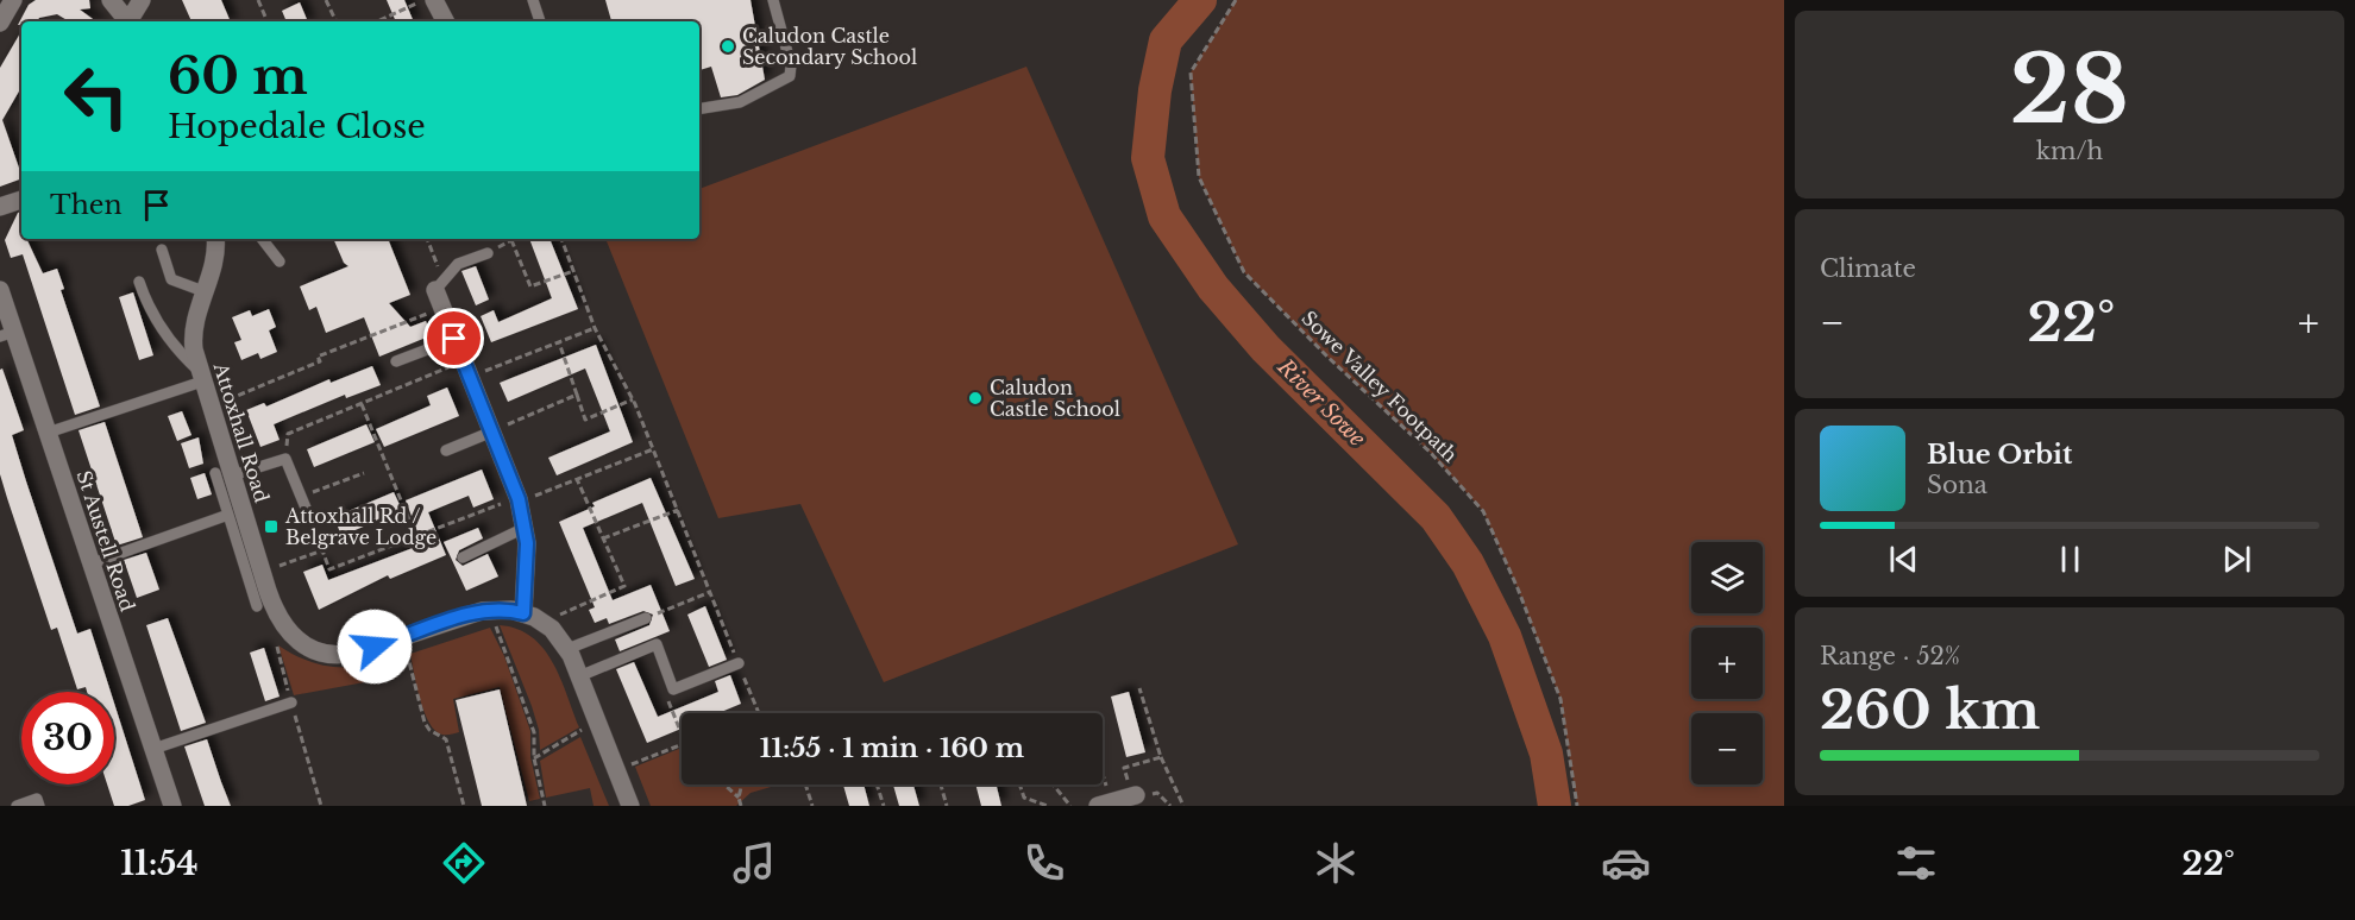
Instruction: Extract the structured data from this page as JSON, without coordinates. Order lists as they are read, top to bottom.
{
  "streets": {
    "street": ["Attoxhall Road", "St Austell Road"],
    "path": ["Sowe Valley Footpath"]
  },
  "water": ["River Sowe"],
  "places": {
    "other": ["Caludon Castle Secondary School", "Caludon Castle School"],
    "transit": ["Attoxhall Rd / Belgrave Lodge"]
  },
  "page": {
    "tile": [
      ["28", "km/h"],
      "Climate",
      ["Range · 52%", "260 km"]
    ],
    "turn": ["60 m", "Hopedale Close"],
    "then": "Then",
    "heat": ["−", "22°", "+"],
    "song": ["Blue Orbit", "Sona"],
    "map_buttons": ["+", "−"],
    "limit": "30",
    "trip": "11:55 · 1 min · 160 m",
    "tabs": ["11:54", "22°"]
  }
}
